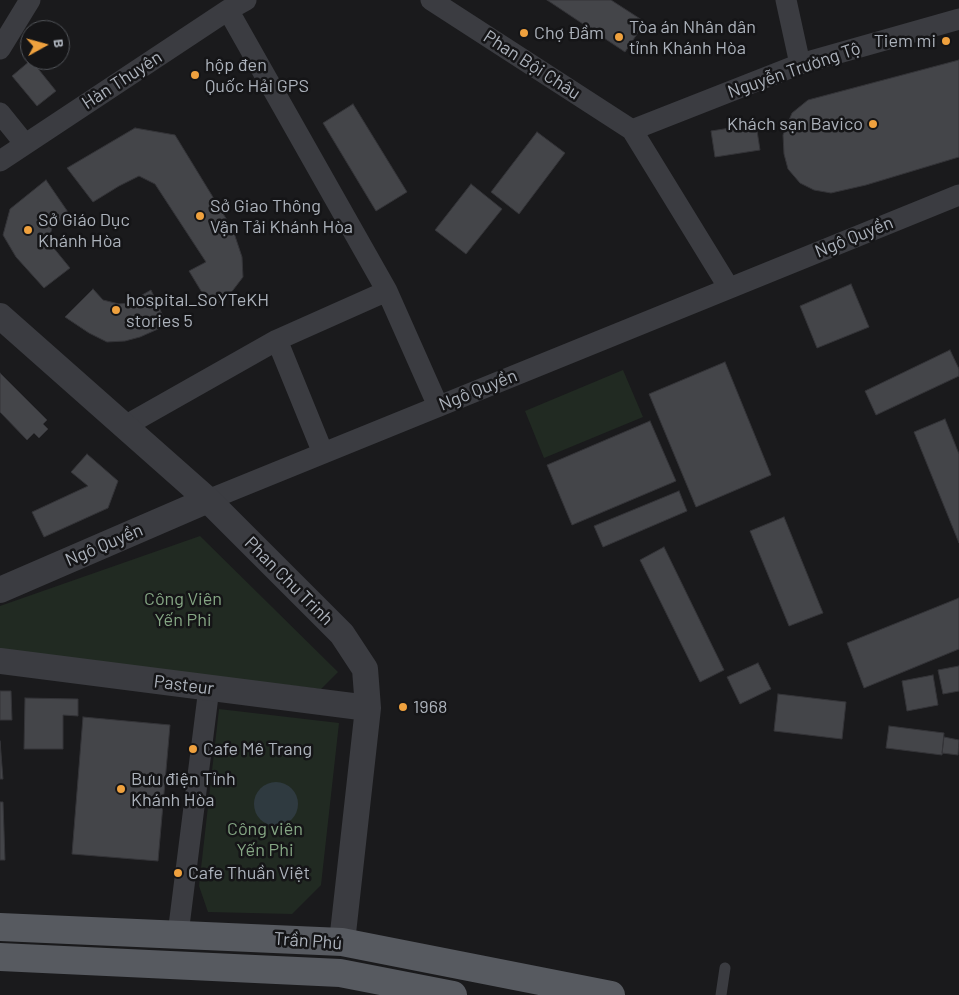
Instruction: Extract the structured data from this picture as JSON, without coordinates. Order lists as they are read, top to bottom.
{
  "streets": {
    "main road": ["Trần Phú"],
    "street": [
      "Phan Bội Châu",
      "Nguyễn Trường Tộ",
      "Hàn Thuyên",
      "Ngô Quyền",
      "Phan Chu Trinh",
      "Pasteur"
    ]
  },
  "crossings": [
    ["Phan Bội Châu", "Nguyễn Trường Tộ"],
    ["Ngô Quyền", "Phan Chu Trinh"],
    ["Phan Chu Trinh", "Pasteur"],
    ["Phan Chu Trinh", "Trần Phú"]
  ],
  "parks": ["Công Viên Yến Phi", "Công viên Yến Phi"],
  "places": [
    "Chợ Đầm",
    "Tòa án Nhân dân tỉnh Khánh Hòa",
    "Tiem mi",
    "hộp đen Quốc Hải GPS",
    "Khách sạn Bavico",
    "Sở Giao Thông Vận Tải Khánh Hòa",
    "Sở Giáo Dục Khánh Hòa",
    "hospital_SoYTeKH stories 5",
    "1968",
    "Cafe Mê Trang",
    "Bưu điện Tỉnh Khánh Hòa",
    "Cafe Thuần Việt"
  ],
  "north": "right"
}
